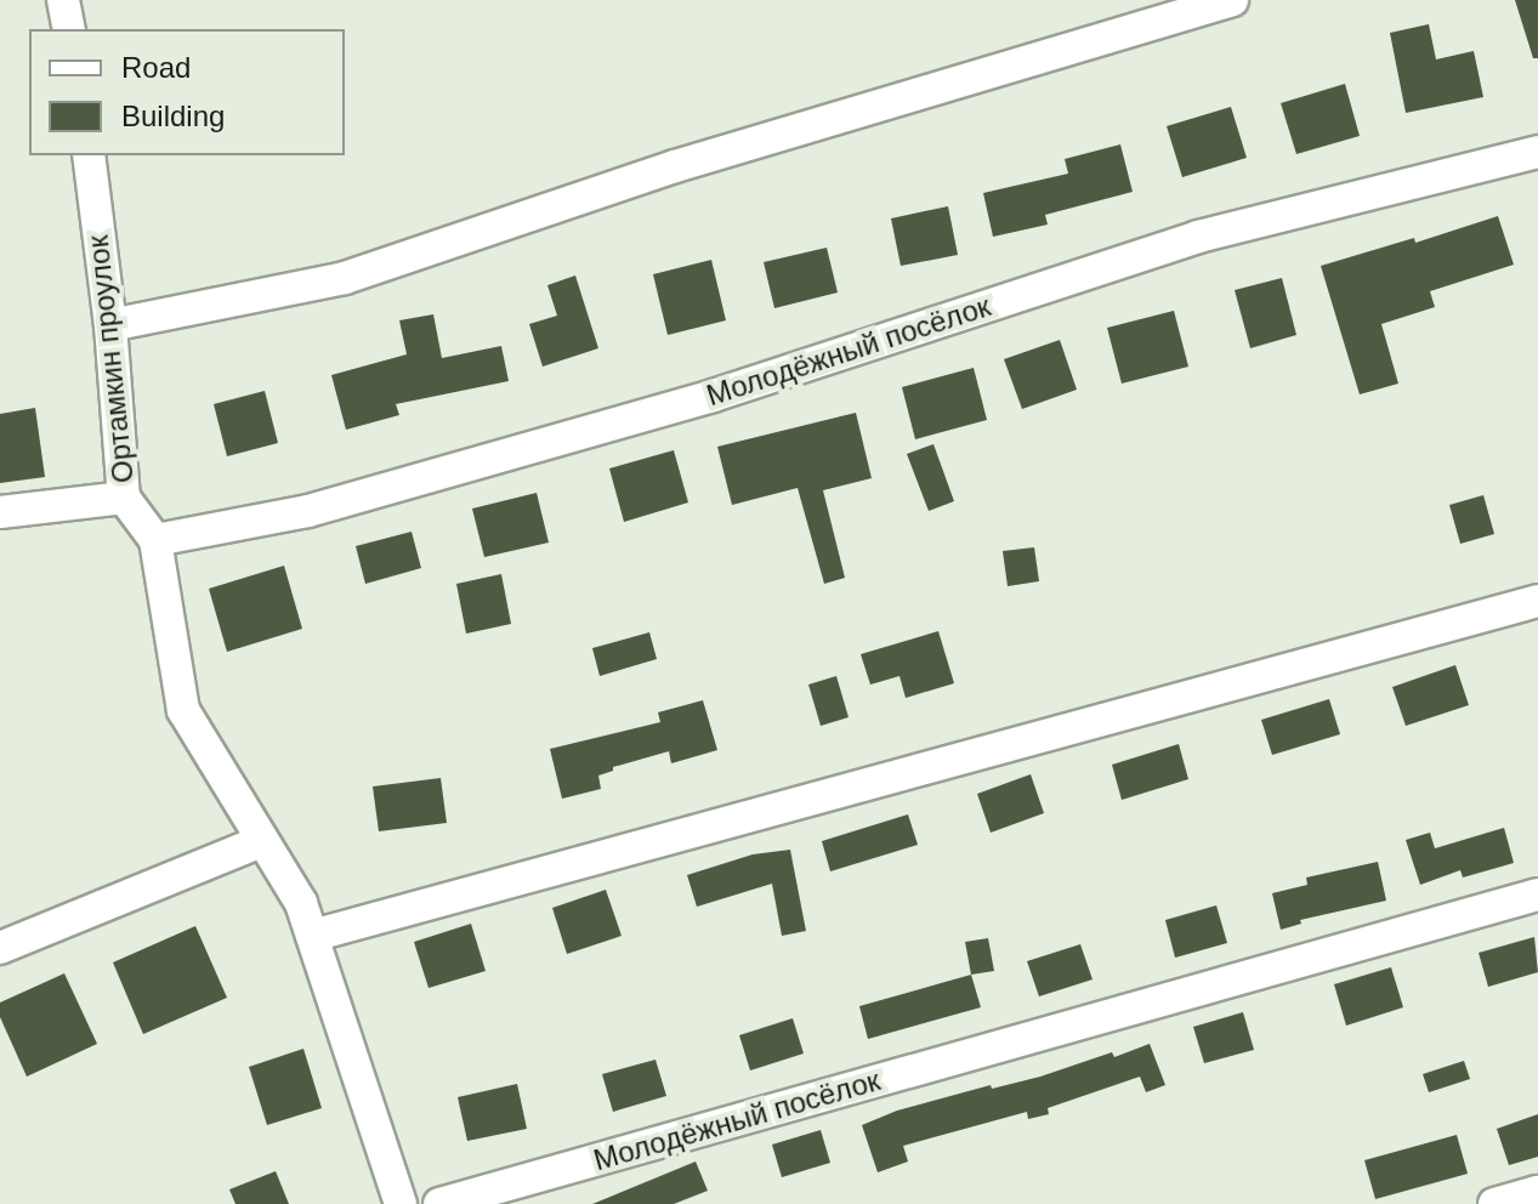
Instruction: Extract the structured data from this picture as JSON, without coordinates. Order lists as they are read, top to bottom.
{
  "streets": {
    "street": ["Молодёжный посёлок", "Ортамкин проулок"]
  },
  "crossings": [
    ["Молодёжный посёлок", "Ортамкин проулок"]
  ],
  "legend": ["Road", "Building"]
}
